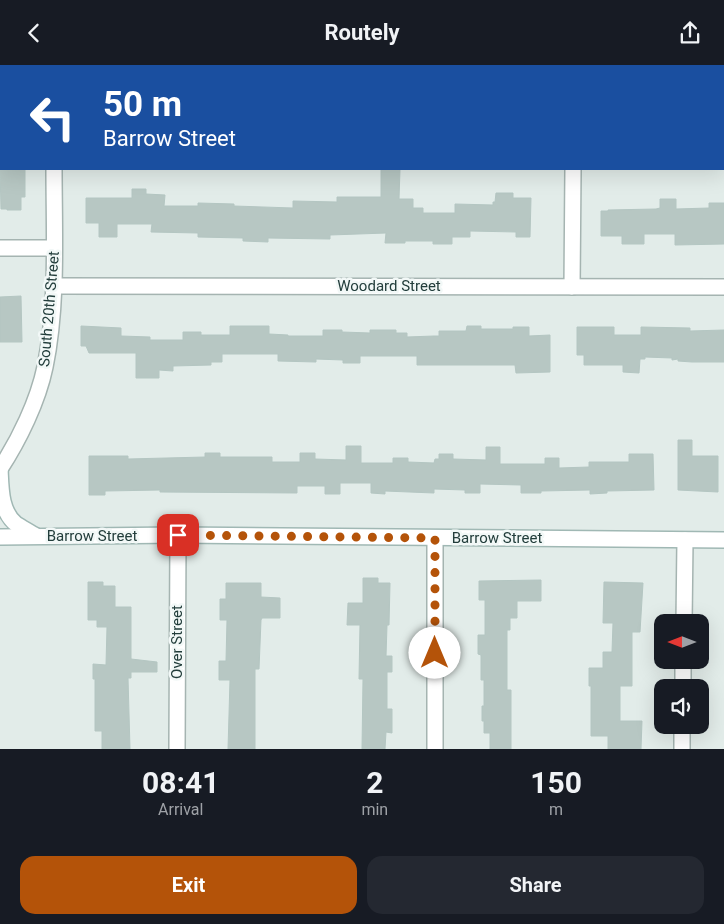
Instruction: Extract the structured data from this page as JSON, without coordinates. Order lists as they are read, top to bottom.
{
  "streets": {
    "street": [
      "Woodard Street",
      "South 20th Street",
      "Barrow Street",
      "Over Street"
    ]
  },
  "crossings": [
    ["Woodard Street", "South 20th Street"],
    ["Barrow Street", "Over Street"]
  ],
  "north": "left",
  "page": {
    "header": "Routely",
    "turn": ["50 m", "Barrow Street"],
    "eta": [
      "08:41",
      "Arrival",
      "2",
      "min",
      "150",
      "m"
    ],
    "buttons": ["Exit", "Share"]
  }
}
